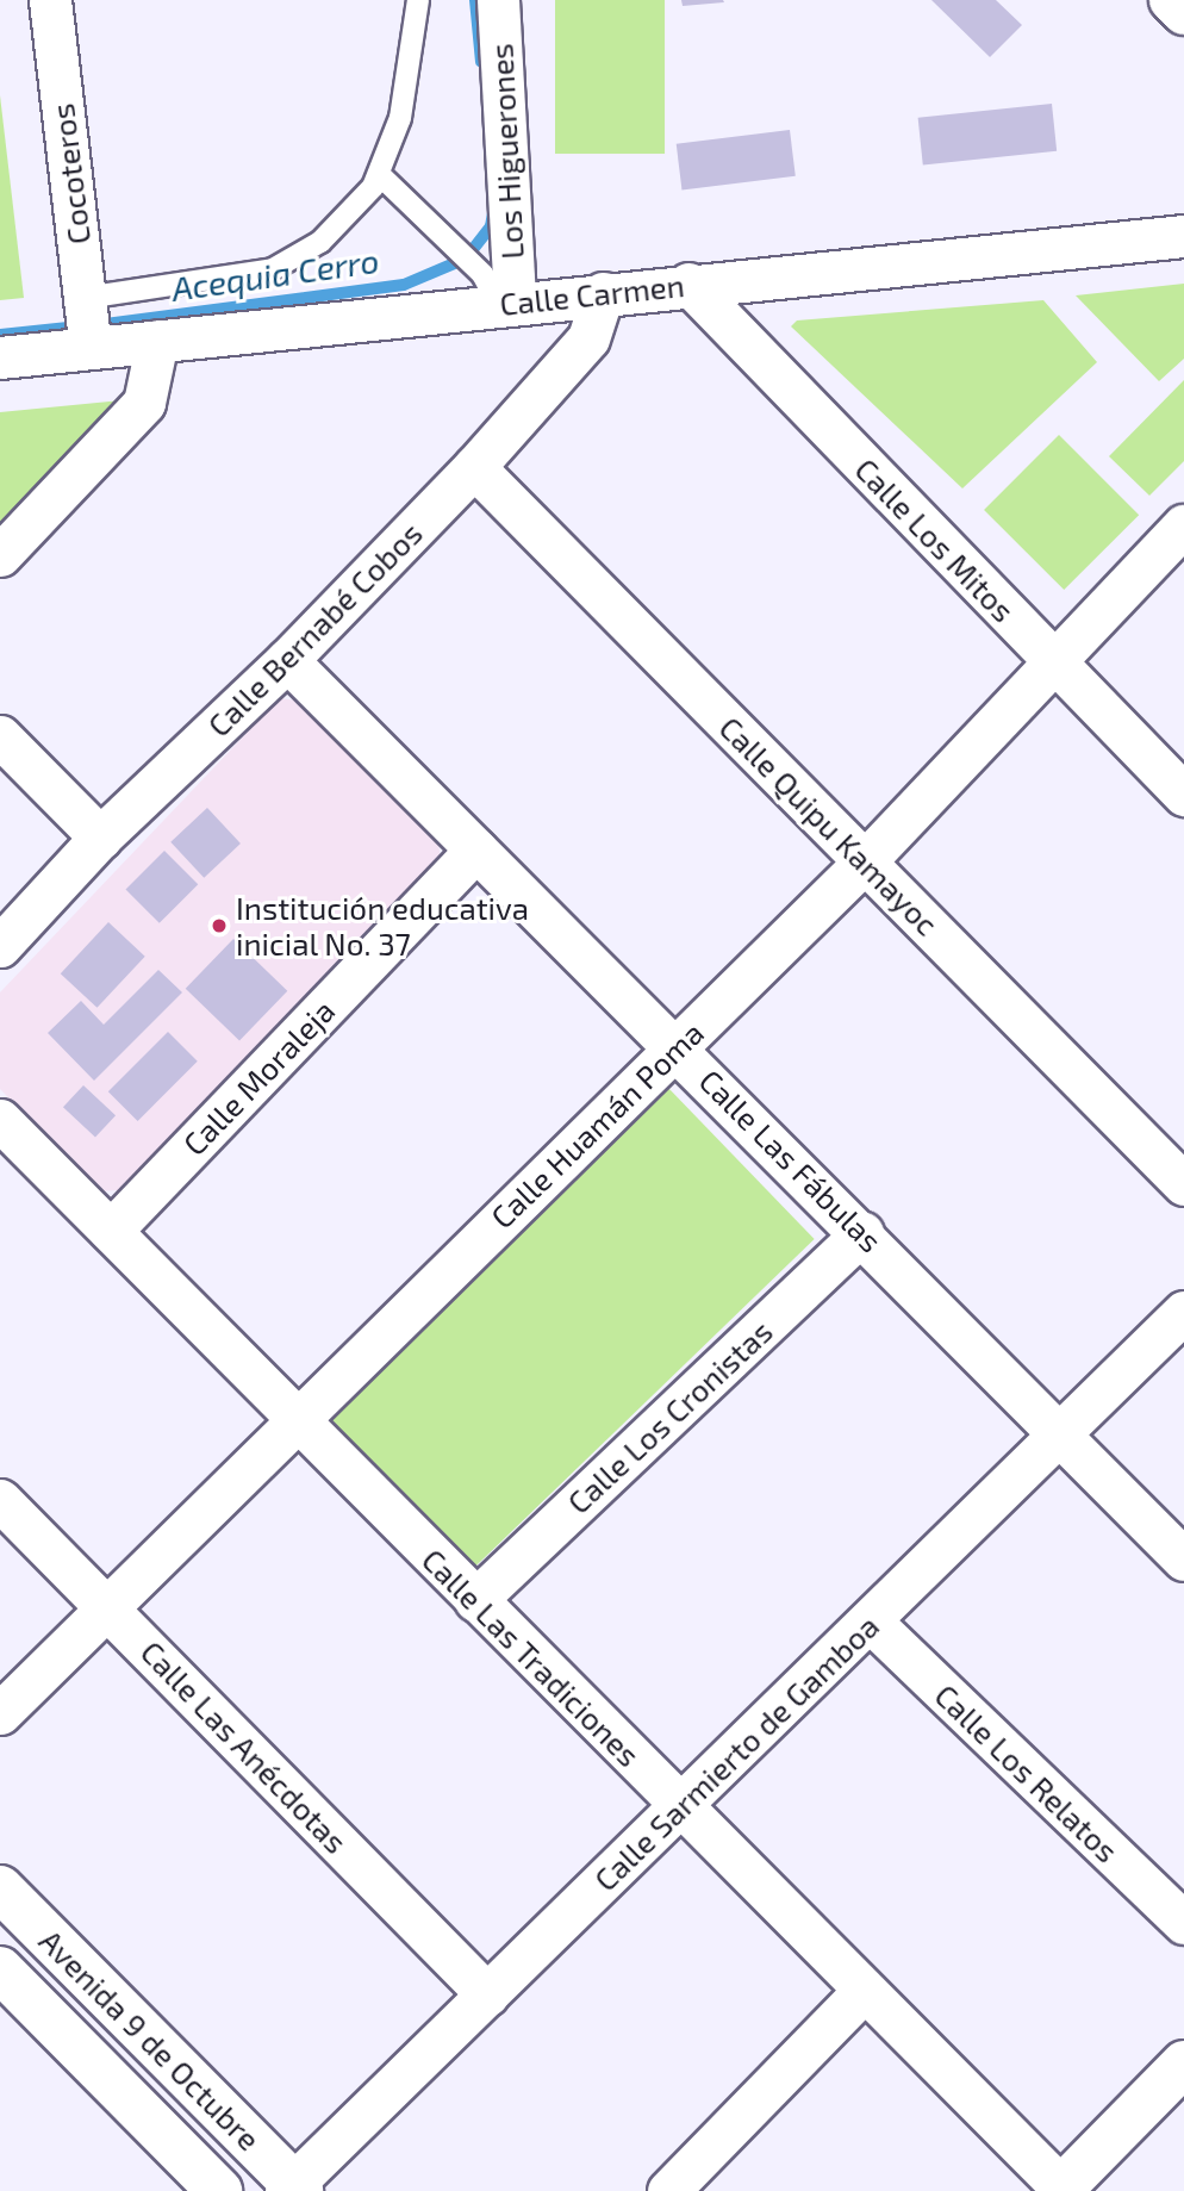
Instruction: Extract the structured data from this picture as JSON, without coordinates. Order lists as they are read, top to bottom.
{
  "streets": {
    "street": [
      "Los Higuerones",
      "Cocoteros",
      "Calle Carmen",
      "Calle Los Mitos",
      "Calle Bernabé Cobos",
      "Calle Quipu Kamayoc",
      "Calle Moraleja",
      "Calle Huamán Poma",
      "Calle Las Fábulas",
      "Calle Los Cronistas",
      "Calle Las Tradiciones",
      "Calle Las Anécdotas",
      "Calle Sarmierto de Gamboa",
      "Calle Los Relatos",
      "Avenida 9 de Octubre"
    ]
  },
  "crossings": [
    ["Los Higuerones", "Calle Carmen"],
    ["Cocoteros", "Calle Carmen"],
    ["Calle Carmen", "Calle Los Mitos"],
    ["Calle Carmen", "Calle Bernabé Cobos"],
    ["Calle Los Mitos", "Calle Huamán Poma"],
    ["Calle Bernabé Cobos", "Calle Quipu Kamayoc"],
    ["Calle Bernabé Cobos", "Calle Las Fábulas"],
    ["Calle Quipu Kamayoc", "Calle Huamán Poma"],
    ["Calle Moraleja", "Calle Las Fábulas"],
    ["Calle Moraleja", "Calle Las Tradiciones"],
    ["Calle Huamán Poma", "Calle Las Fábulas"],
    ["Calle Huamán Poma", "Calle Las Tradiciones"],
    ["Calle Huamán Poma", "Calle Las Anécdotas"],
    ["Calle Las Fábulas", "Calle Los Cronistas"],
    ["Calle Las Fábulas", "Calle Sarmierto de Gamboa"],
    ["Calle Los Cronistas", "Calle Las Tradiciones"],
    ["Calle Las Tradiciones", "Calle Sarmierto de Gamboa"],
    ["Calle Las Anécdotas", "Calle Sarmierto de Gamboa"],
    ["Calle Sarmierto de Gamboa", "Calle Los Relatos"],
    ["Calle Sarmierto de Gamboa", "Avenida 9 de Octubre"]
  ],
  "water": ["Acequia Cerro"],
  "places": ["Institución educativa inicial No. 37"]
}
